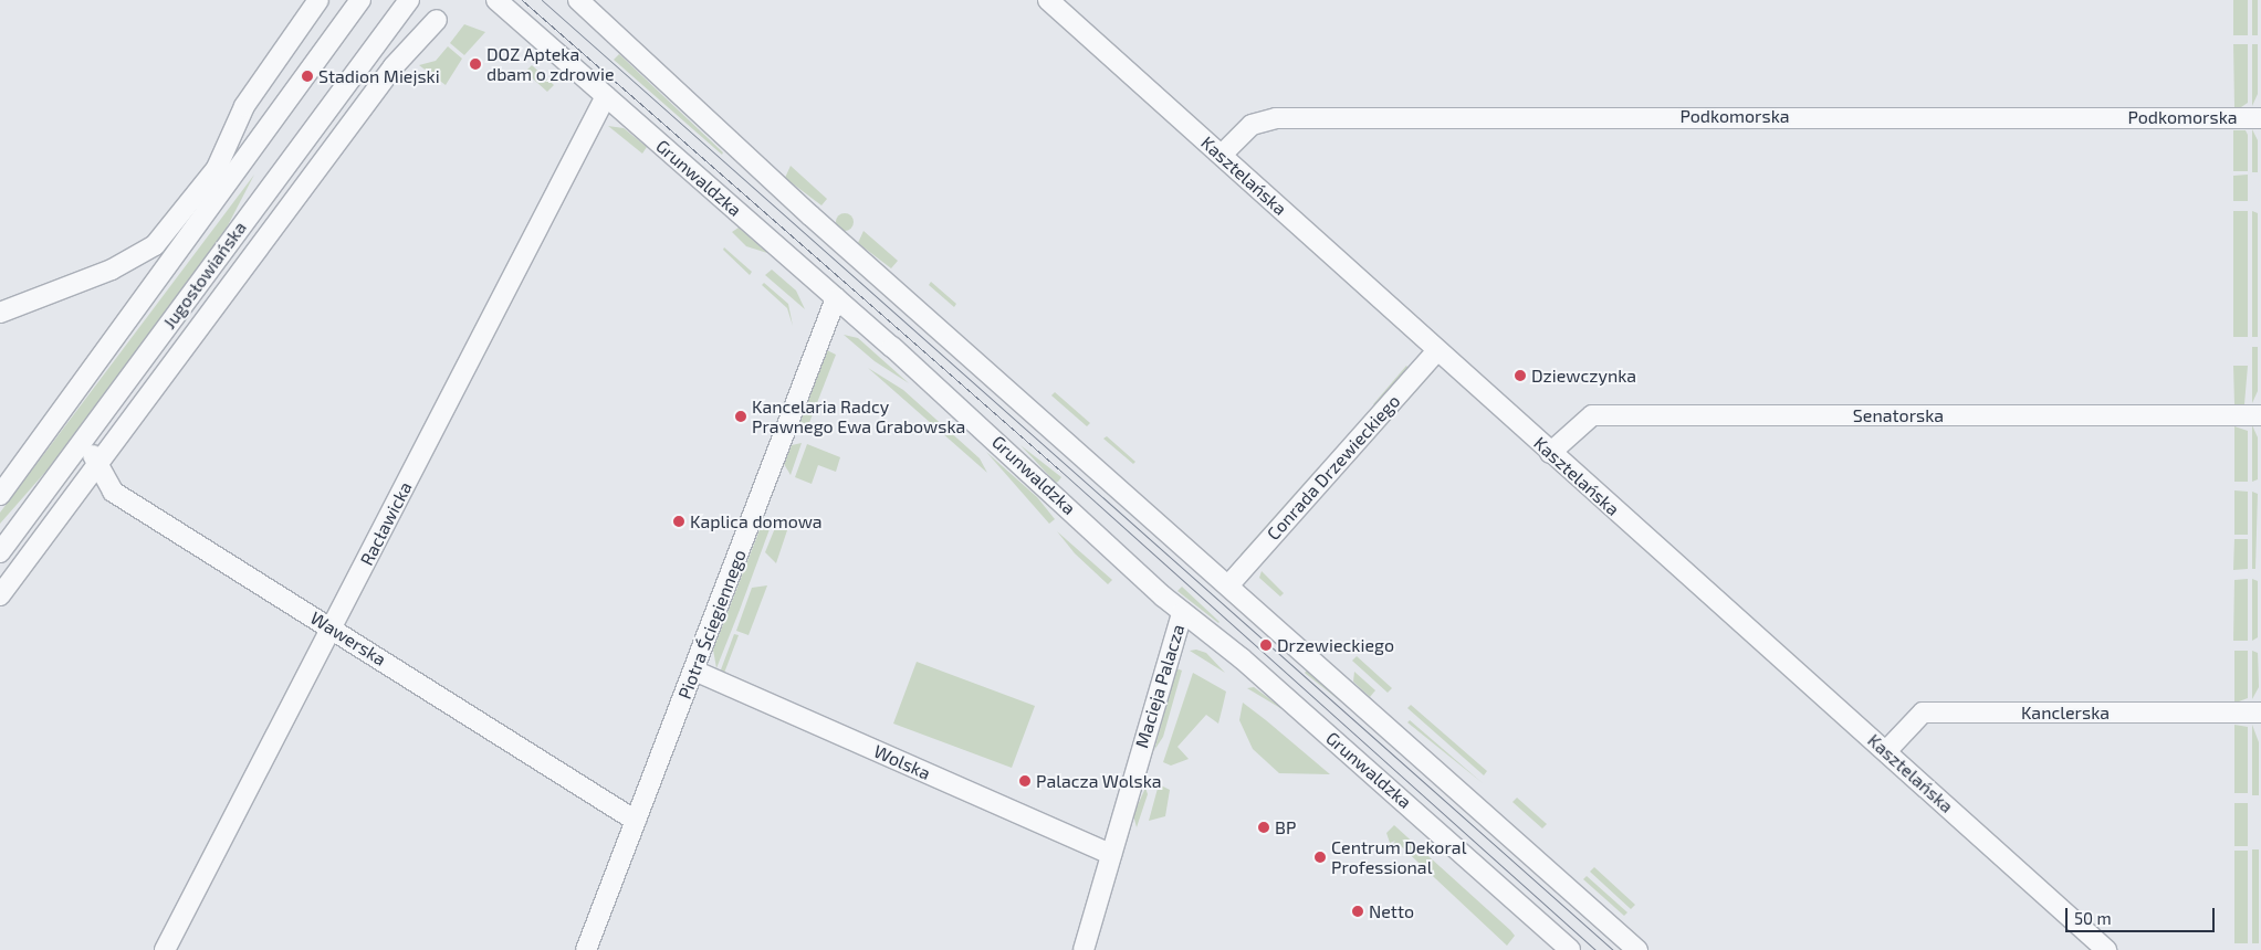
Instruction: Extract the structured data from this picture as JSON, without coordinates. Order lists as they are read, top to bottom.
{
  "streets": {
    "street": [
      "Podkomorska",
      "Kasztelańska",
      "Grunwaldzka",
      "Jugosłowiańska",
      "Senatorska",
      "Conrada Drzewieckiego",
      "Racławicka",
      "Piotra Ściegiennego",
      "Wawerska",
      "Macieja Palacza",
      "Kanclerska",
      "Wolska"
    ]
  },
  "crossings": [
    ["Podkomorska", "Kasztelańska"],
    ["Kasztelańska", "Senatorska"],
    ["Kasztelańska", "Conrada Drzewieckiego"],
    ["Kasztelańska", "Kanclerska"],
    ["Grunwaldzka", "Racławicka"],
    ["Grunwaldzka", "Piotra Ściegiennego"],
    ["Grunwaldzka", "Macieja Palacza"],
    ["Jugosłowiańska", "Wawerska"],
    ["Racławicka", "Wawerska"],
    ["Piotra Ściegiennego", "Wawerska"],
    ["Piotra Ściegiennego", "Wolska"],
    ["Macieja Palacza", "Wolska"]
  ],
  "places": [
    "DOZ Apteka dbam o zdrowie",
    "Stadion Miejski",
    "Dziewczynka",
    "Kancelaria Radcy Prawnego Ewa Grabowska",
    "Kaplica domowa",
    "Drzewieckiego",
    "Palacza Wolska",
    "BP",
    "Centrum Dekoral Professional",
    "Netto"
  ],
  "scale_bar": "50 m"
}
